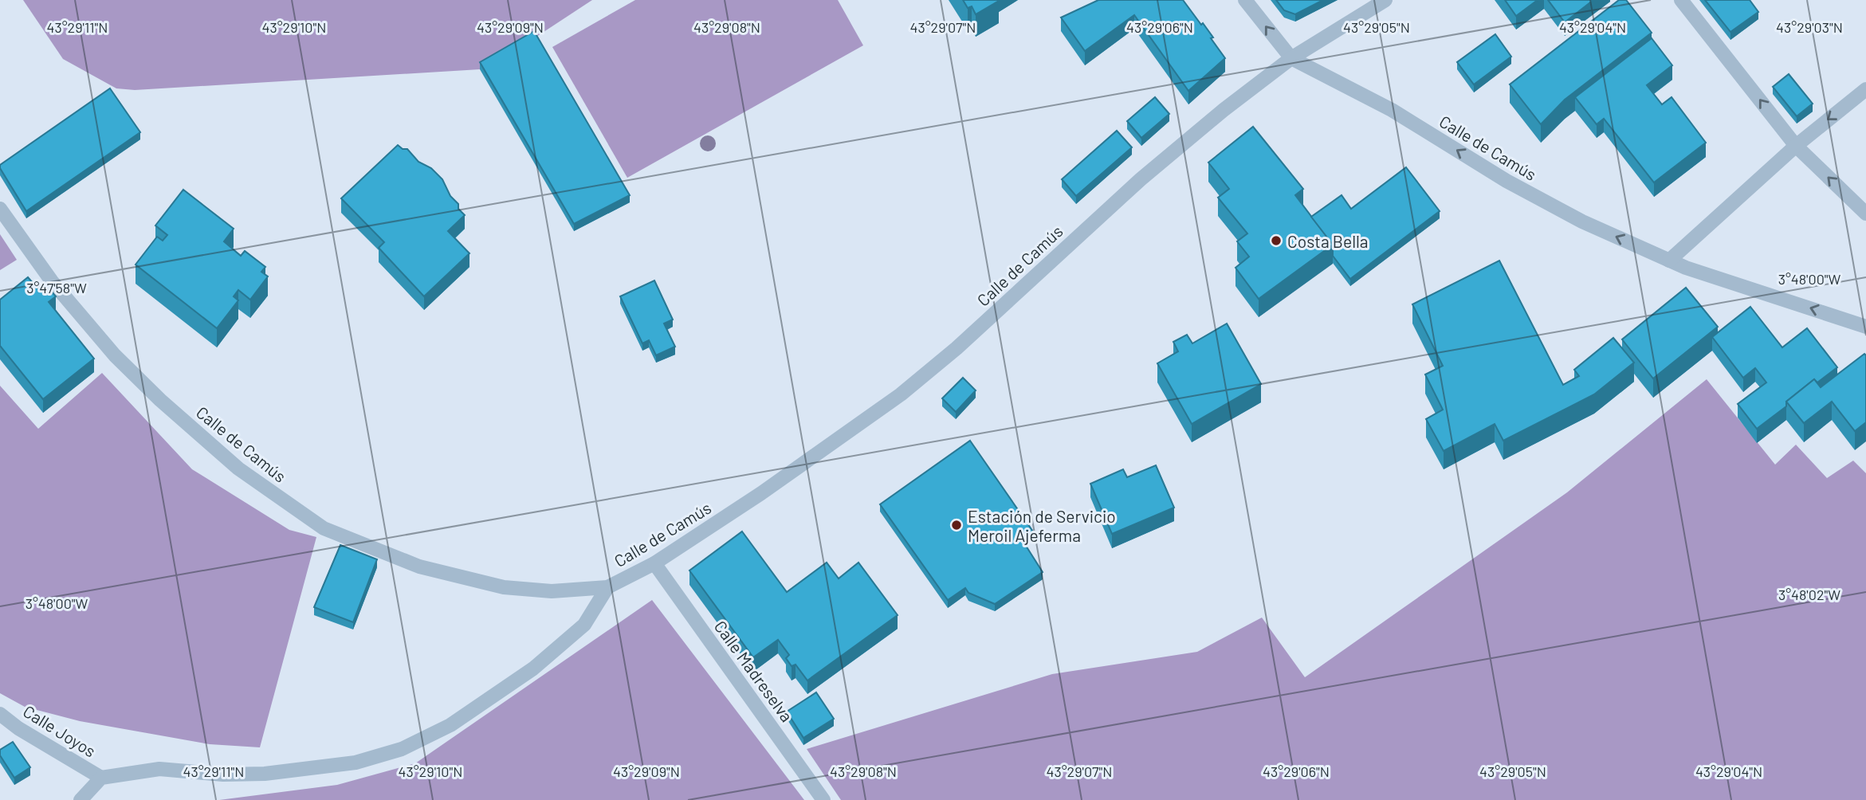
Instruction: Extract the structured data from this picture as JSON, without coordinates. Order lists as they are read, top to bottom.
{
  "streets": {
    "street": ["Calle de Camús", "Calle Madreselva", "Calle Joyos"]
  },
  "crossings": [
    ["Calle de Camús", "Calle Madreselva"]
  ],
  "places": ["Costa Bella", "Estación de Servicio Meroil Ajeferma"],
  "coordinates": [
    "43°29'11\"N",
    "43°29'10\"N",
    "43°29'09\"N",
    "43°29'08\"N",
    "43°29'07\"N",
    "43°29'06\"N",
    "43°29'05\"N",
    "43°29'04\"N",
    "43°29'03\"N",
    "3°48'00\"W",
    "3°47'58\"W",
    "3°48'02\"W"
  ]
}
